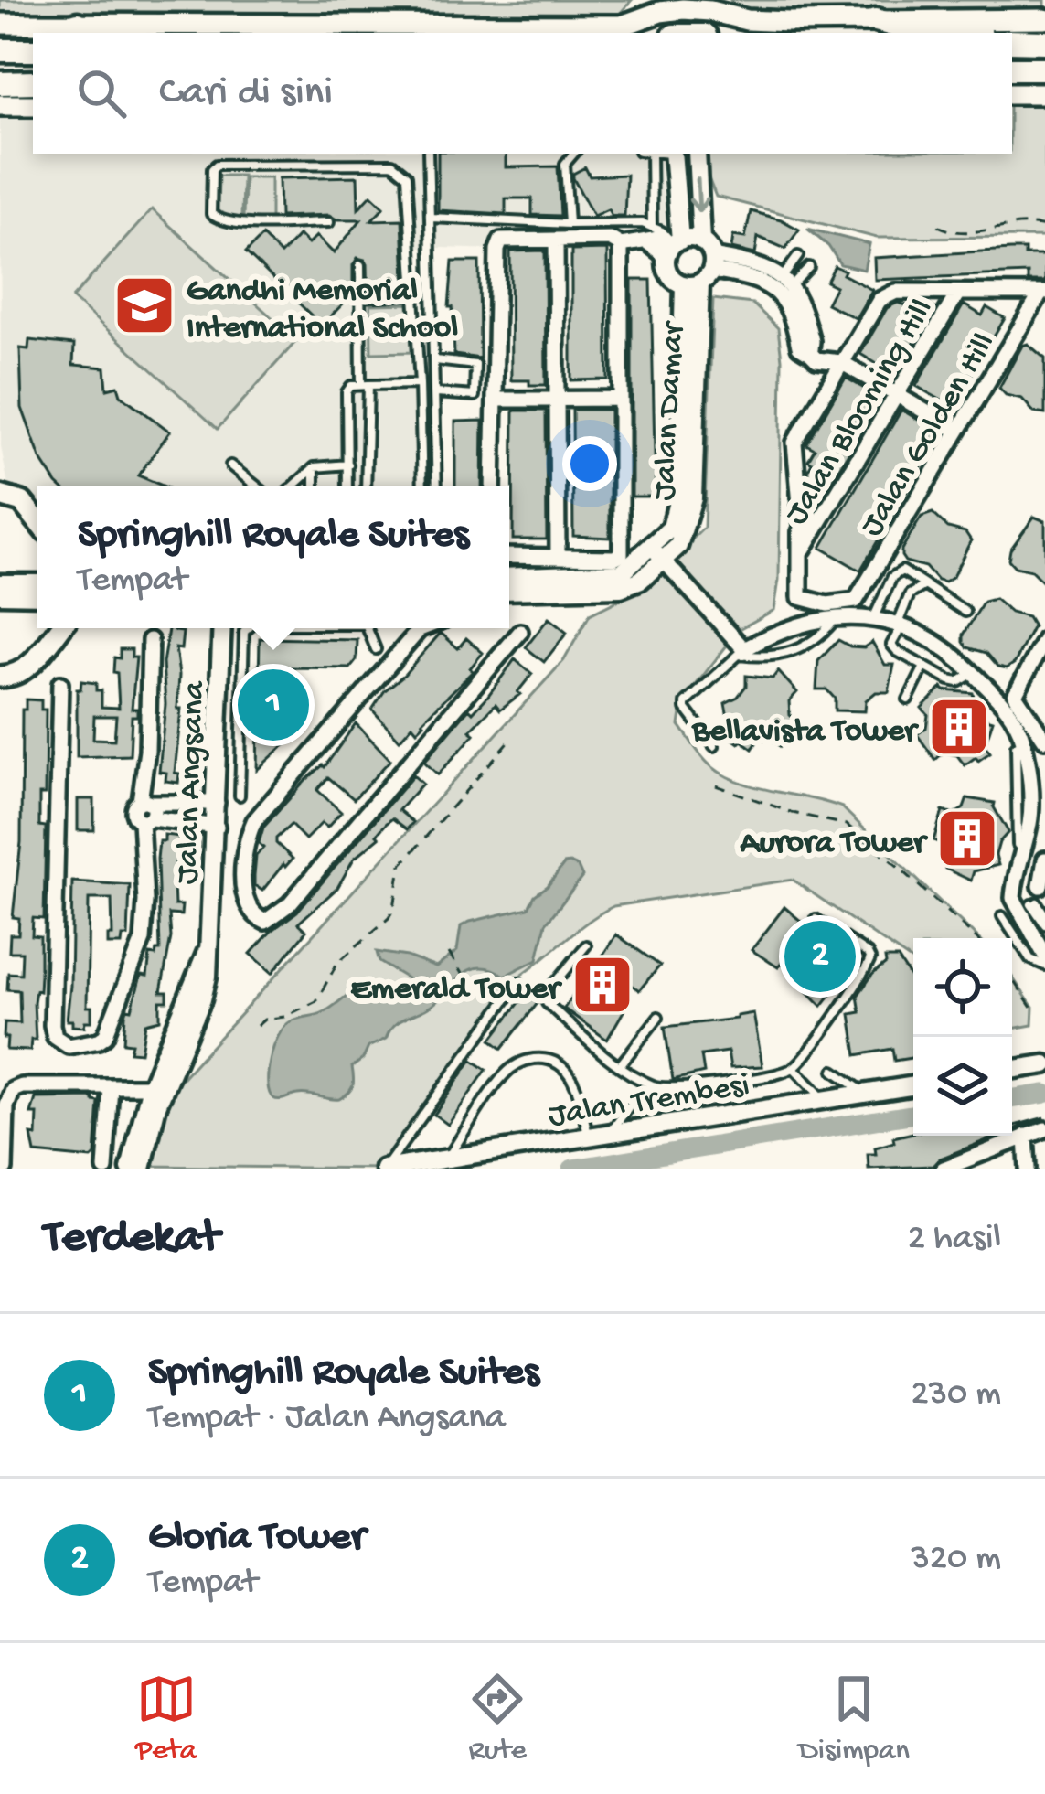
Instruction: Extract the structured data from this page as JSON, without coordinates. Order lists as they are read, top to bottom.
{
  "streets": {
    "street": [
      "Jalan Blooming Hill",
      "Jalan Damar",
      "Jalan Golden Hill",
      "Jalan Angsana",
      "Jalan Trembesi"
    ]
  },
  "crossings": [
    ["Jalan Blooming Hill", "Jalan Golden Hill"]
  ],
  "places": {
    "school or university": ["Gandhi Memorial International School"],
    "building": ["Bellavista Tower", "Aurora Tower", "Emerald Tower"]
  },
  "page": {
    "search": "Cari di sini",
    "popup": ["Springhill Royale Suites", "Tempat"],
    "pins": ["1", "2"],
    "heading": ["Terdekat", "2 hasil"],
    "list": [
      {
        "mark": "1",
        "name": "Springhill Royale Suites",
        "note": "Tempat · Jalan Angsana",
        "value": "230 m"
      },
      {
        "mark": "2",
        "name": "Gloria Tower",
        "note": "Tempat",
        "value": "320 m"
      }
    ],
    "nav": ["Peta", "Rute", "Disimpan"]
  }
}
